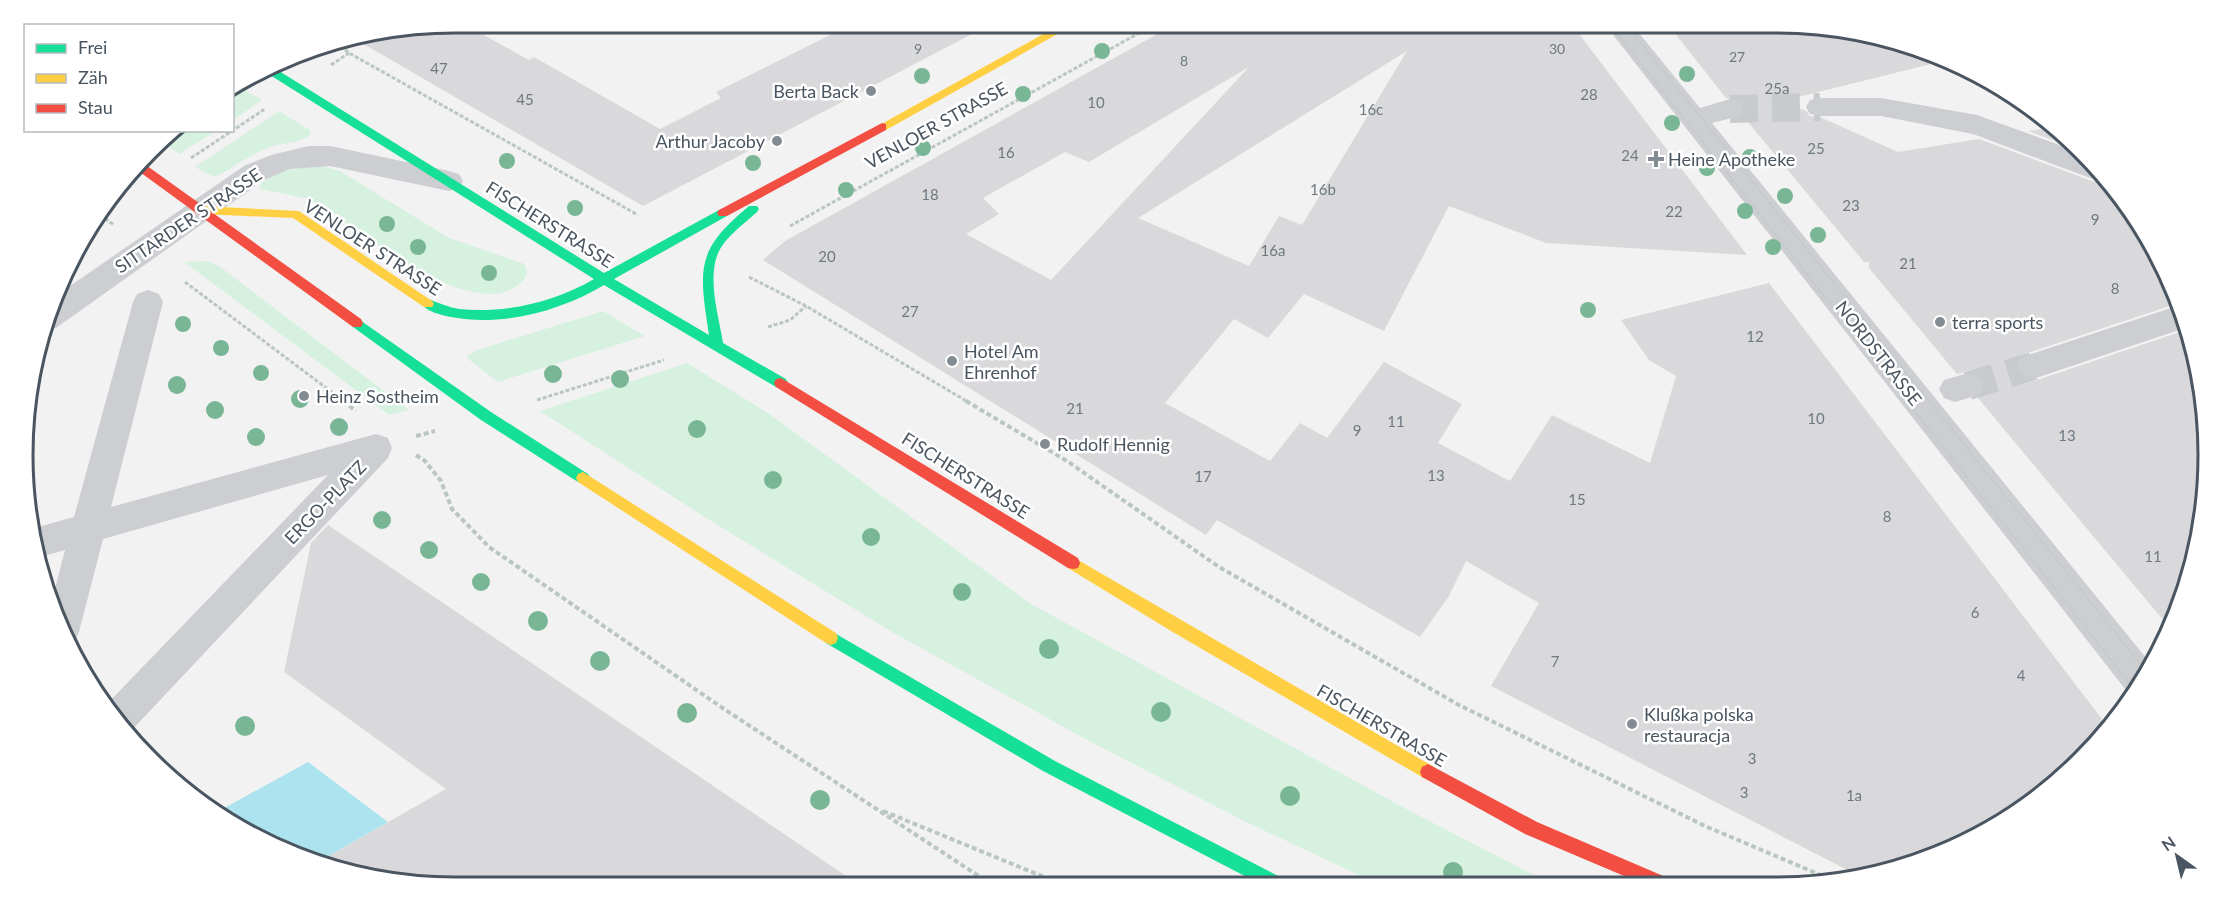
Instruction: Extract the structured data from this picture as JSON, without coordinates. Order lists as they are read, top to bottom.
{
  "streets": {
    "main road": ["VENLOER STRASSE", "FISCHERSTRASSE"],
    "street": ["SITTARDER STRASSE", "NORDSTRASSE", "ERGO-PLATZ"]
  },
  "crossings": [
    ["VENLOER STRASSE", "SITTARDER STRASSE"],
    ["VENLOER STRASSE", "FISCHERSTRASSE"],
    ["SITTARDER STRASSE", "FISCHERSTRASSE"]
  ],
  "places": {
    "other": [
      "Berta Back",
      "Arthur Jacoby",
      "terra sports",
      "Hotel Am Ehrenhof",
      "Heinz Sostheim",
      "Rudolf Hennig",
      "Klußka polska restauracja"
    ],
    "health": ["Heine Apotheke"]
  },
  "house_numbers": [
    "9",
    "30",
    "27",
    "8",
    "47",
    "25a",
    "28",
    "45",
    "10",
    "16c",
    "25",
    "16",
    "24",
    "16b",
    "18",
    "23",
    "22",
    "9",
    "16a",
    "20",
    "21",
    "8",
    "27",
    "12",
    "21",
    "10",
    "11",
    "9",
    "13",
    "13",
    "17",
    "15",
    "8",
    "11",
    "6",
    "7",
    "4",
    "3",
    "3",
    "1a"
  ],
  "legend": ["Frei", "Zäh", "Stau"],
  "north": "top left"
}
